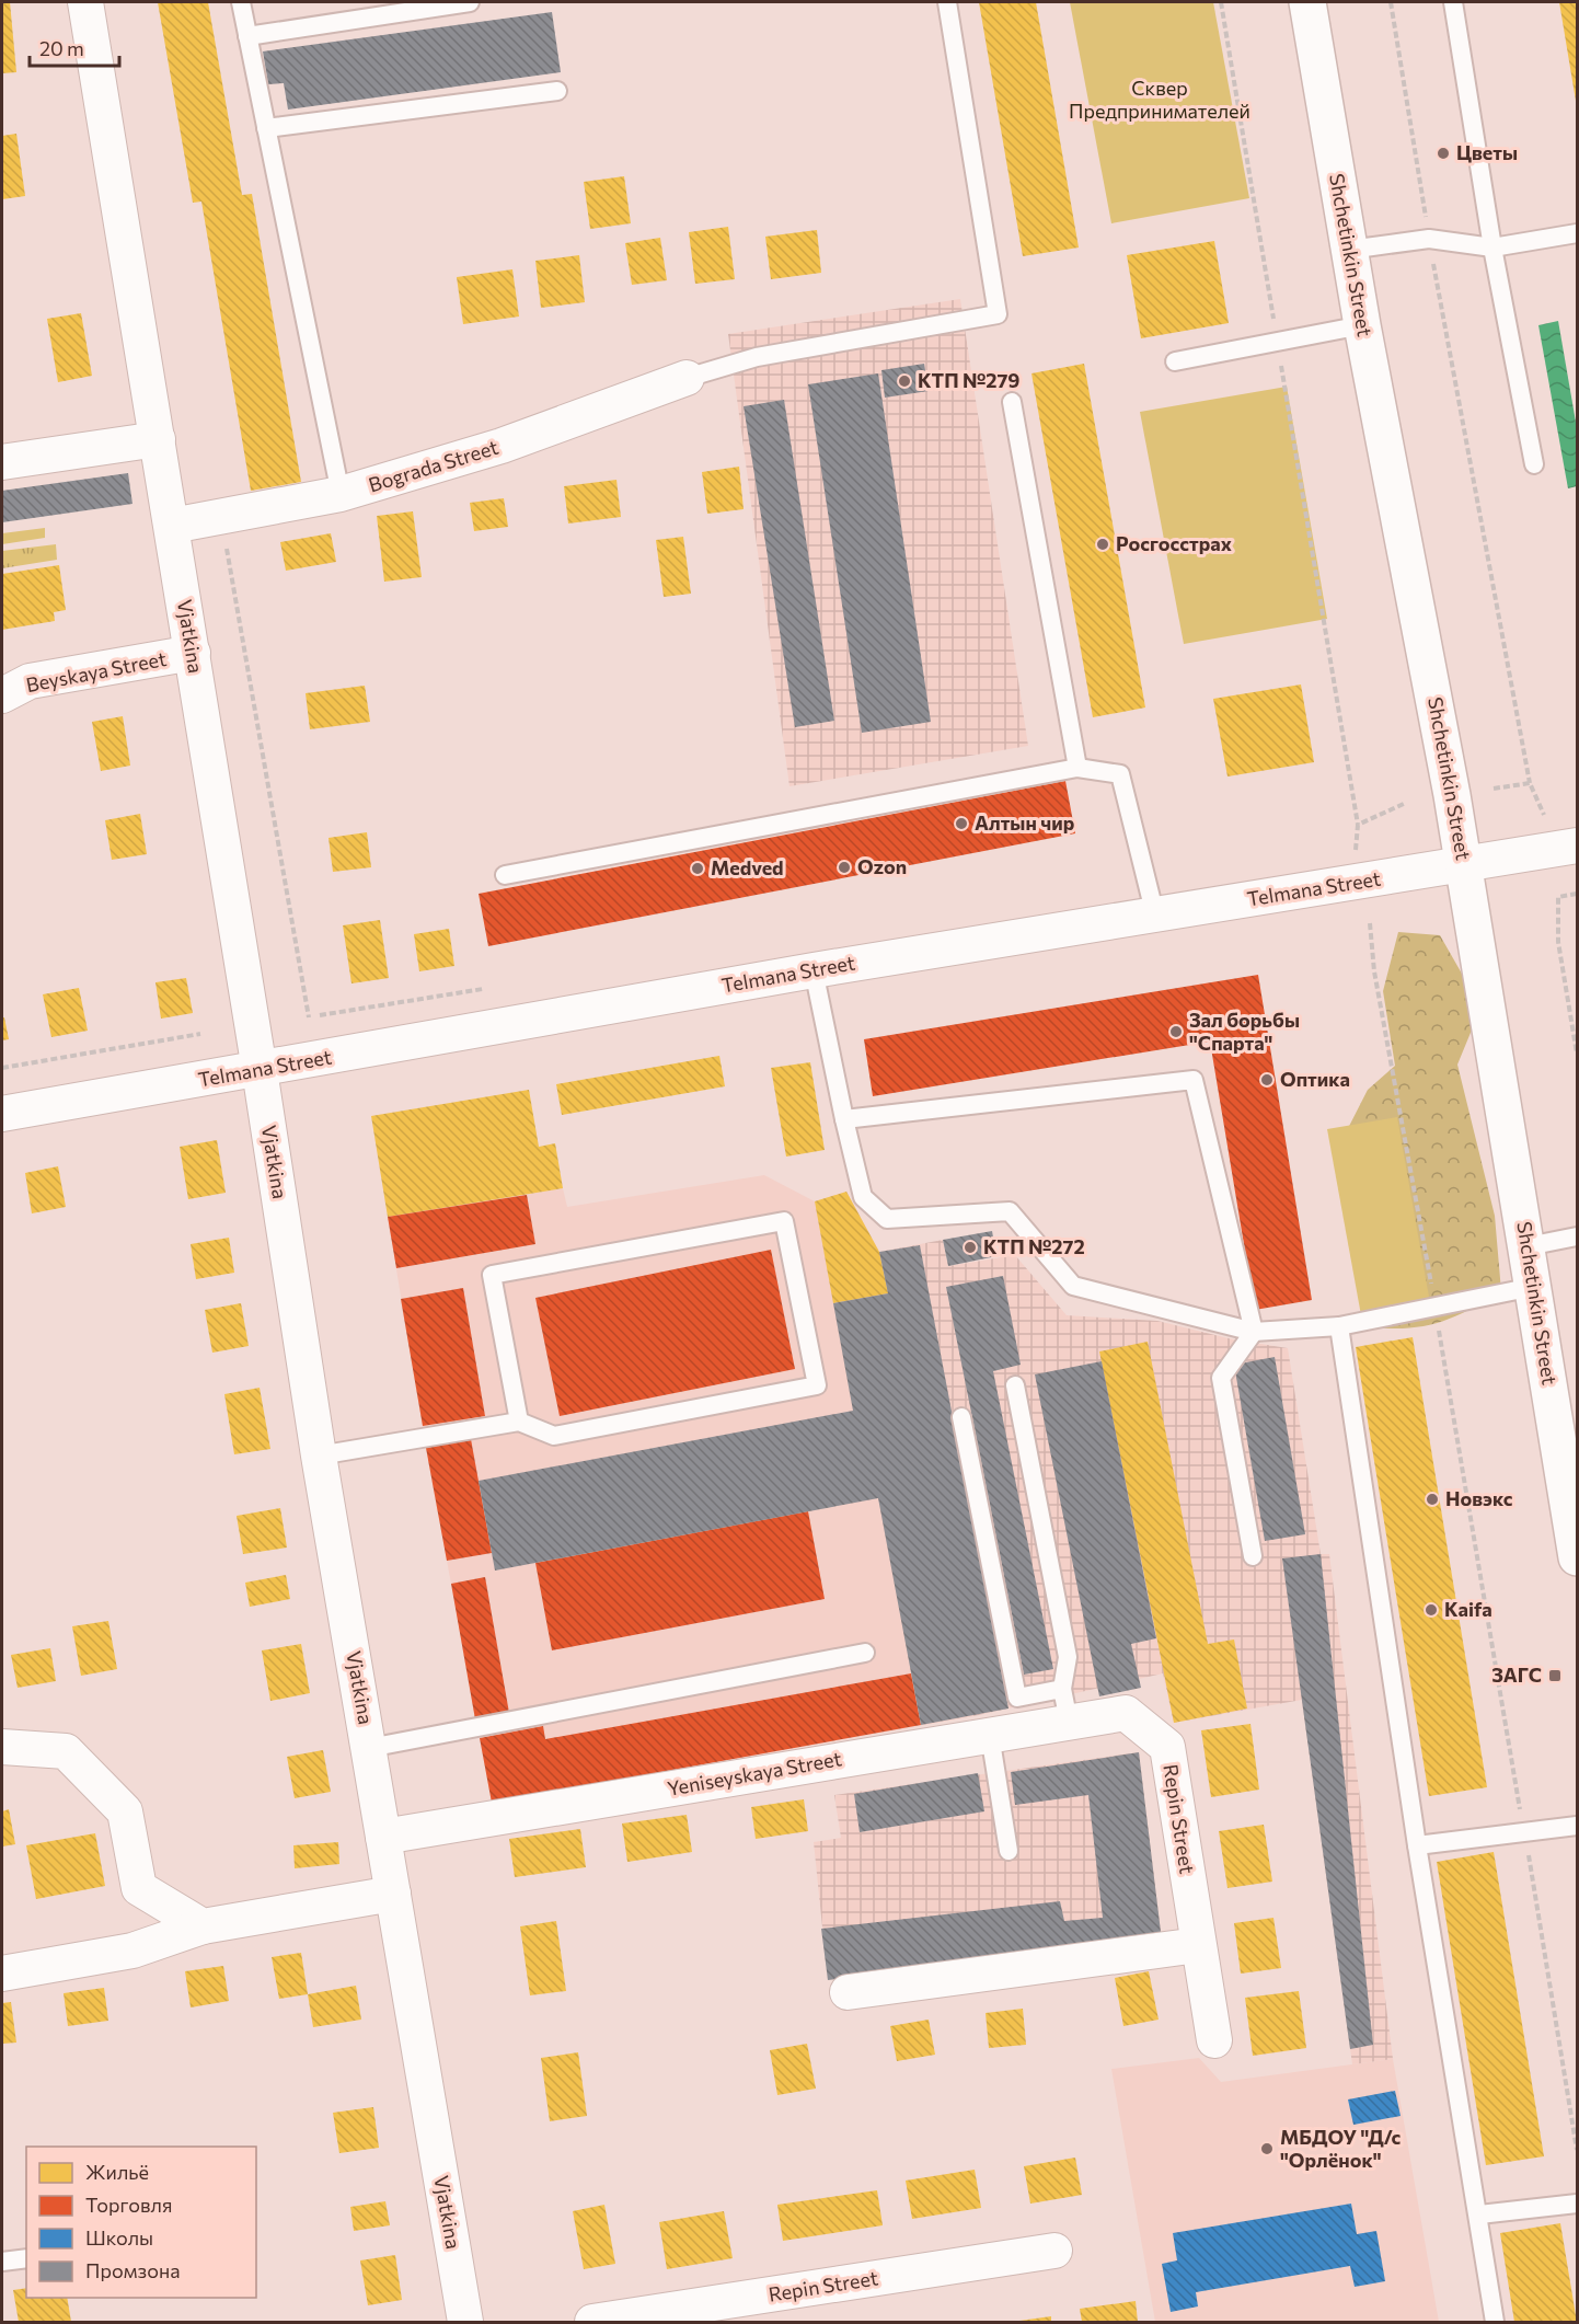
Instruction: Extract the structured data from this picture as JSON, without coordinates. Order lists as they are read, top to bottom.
{
  "streets": {
    "main road": ["Shchetinkin Street"],
    "street": [
      "Bograda Street",
      "Vjatkina",
      "Beyskaya Street",
      "Telmana Street",
      "Yeniseyskaya Street",
      "Repin Street"
    ]
  },
  "crossings": [
    ["Shchetinkin Street", "Telmana Street"],
    ["Bograda Street", "Vjatkina"],
    ["Vjatkina", "Beyskaya Street"],
    ["Vjatkina", "Telmana Street"],
    ["Vjatkina", "Yeniseyskaya Street"],
    ["Yeniseyskaya Street", "Repin Street"]
  ],
  "parks": ["Сквер Предпринимателей"],
  "places": {
    "other": [
      "Цветы",
      "КТП №279",
      "Росгосстрах",
      "Алтын чир",
      "Ozon",
      "Medved",
      "Зал борьбы \"Спарта\"",
      "Оптика",
      "КТП №272",
      "Новэкс",
      "Kaifa",
      "МБДОУ \"Д/с \"Орлёнок\""
    ],
    "transit": ["ЗАГС"]
  },
  "legend": [
    "Жильё",
    "Торговля",
    "Школы",
    "Промзона"
  ],
  "scale_bar": "20 m"
}
